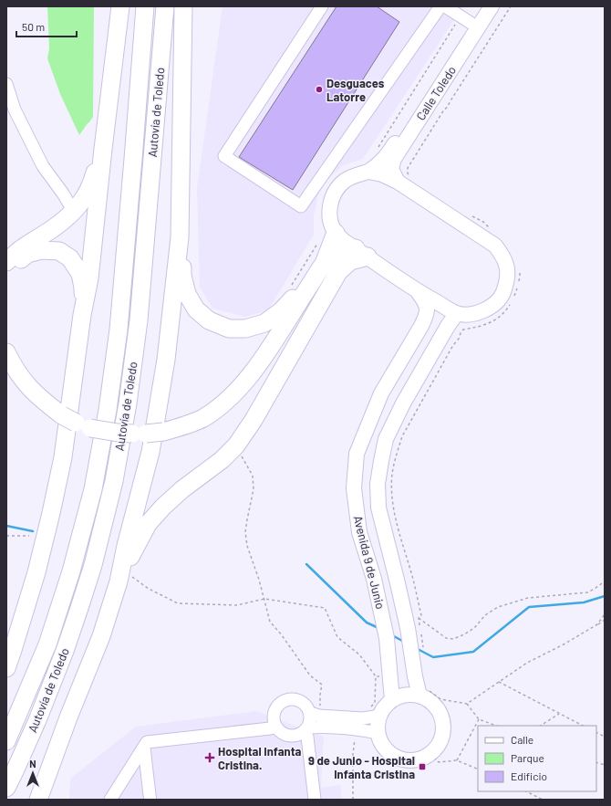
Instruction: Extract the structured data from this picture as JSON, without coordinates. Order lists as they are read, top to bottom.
{
  "streets": {
    "highway": ["Autovía de Toledo"],
    "main road": ["Calle Toledo", "Avenida 9 de Junio"]
  },
  "places": {
    "other": ["Desguaces Latorre"],
    "health": ["Hospital Infanta Cristina."],
    "transit": ["9 de Junio - Hospital Infanta Cristina"]
  },
  "legend": ["Calle", "Parque", "Edificio"],
  "scale_bar": "50 m",
  "north": "top"
}
